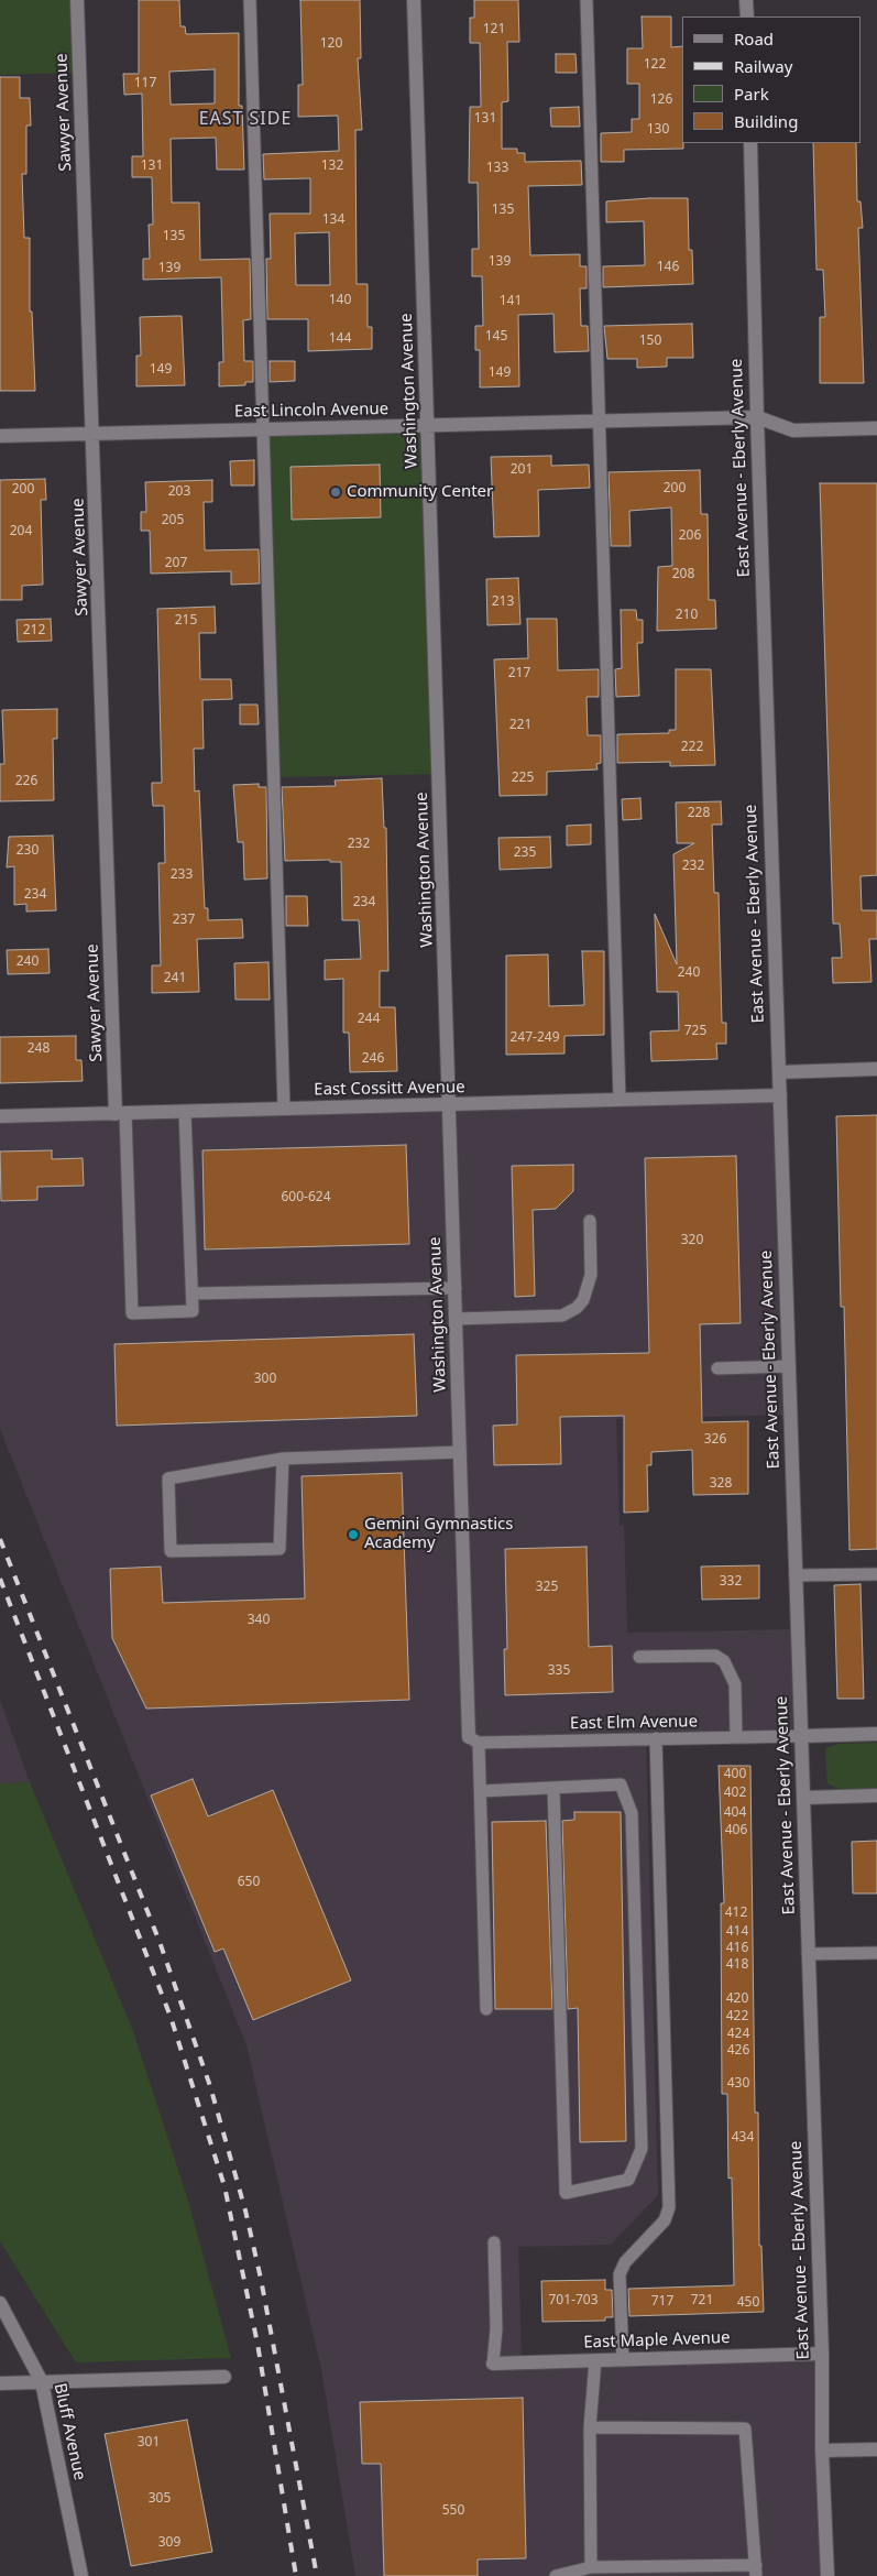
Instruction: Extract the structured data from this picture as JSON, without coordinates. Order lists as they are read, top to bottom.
{
  "streets": {
    "street": [
      "Sawyer Avenue",
      "Washington Avenue",
      "East Lincoln Avenue",
      "East Avenue - Eberly Avenue",
      "East Cossitt Avenue",
      "East Maple Avenue",
      "Bluff Avenue"
    ],
    "lane": ["East Elm Avenue"]
  },
  "crossings": [
    ["Sawyer Avenue", "East Lincoln Avenue"],
    ["Sawyer Avenue", "East Cossitt Avenue"],
    ["Washington Avenue", "East Lincoln Avenue"],
    ["Washington Avenue", "East Cossitt Avenue"],
    ["Washington Avenue", "East Elm Avenue"],
    ["East Lincoln Avenue", "East Avenue - Eberly Avenue"],
    ["East Avenue - Eberly Avenue", "East Cossitt Avenue"],
    ["East Avenue - Eberly Avenue", "East Elm Avenue"],
    ["East Avenue - Eberly Avenue", "East Maple Avenue"]
  ],
  "districts": ["EAST SIDE"],
  "places": ["Community Center", "Gemini Gymnastics Academy"],
  "house_numbers": [
    "121",
    "120",
    "122",
    "117",
    "126",
    "131",
    "130",
    "131",
    "132",
    "133",
    "135",
    "134",
    "135",
    "139",
    "146",
    "139",
    "140",
    "141",
    "145",
    "144",
    "150",
    "149",
    "149",
    "201",
    "200",
    "200",
    "203",
    "205",
    "204",
    "206",
    "207",
    "208",
    "213",
    "210",
    "215",
    "212",
    "217",
    "221",
    "222",
    "225",
    "226",
    "228",
    "232",
    "230",
    "235",
    "232",
    "233",
    "234",
    "234",
    "237",
    "240",
    "240",
    "241",
    "244",
    "725",
    "247-249",
    "248",
    "246",
    "600-624",
    "320",
    "300",
    "326",
    "328",
    "332",
    "325",
    "340",
    "335",
    "400",
    "402",
    "404",
    "406",
    "650",
    "412",
    "414",
    "416",
    "418",
    "420",
    "422",
    "424",
    "426",
    "430",
    "434",
    "701-703",
    "721",
    "717",
    "450",
    "301",
    "305",
    "550",
    "309"
  ],
  "legend": [
    "Road",
    "Railway",
    "Park",
    "Building"
  ]
}
